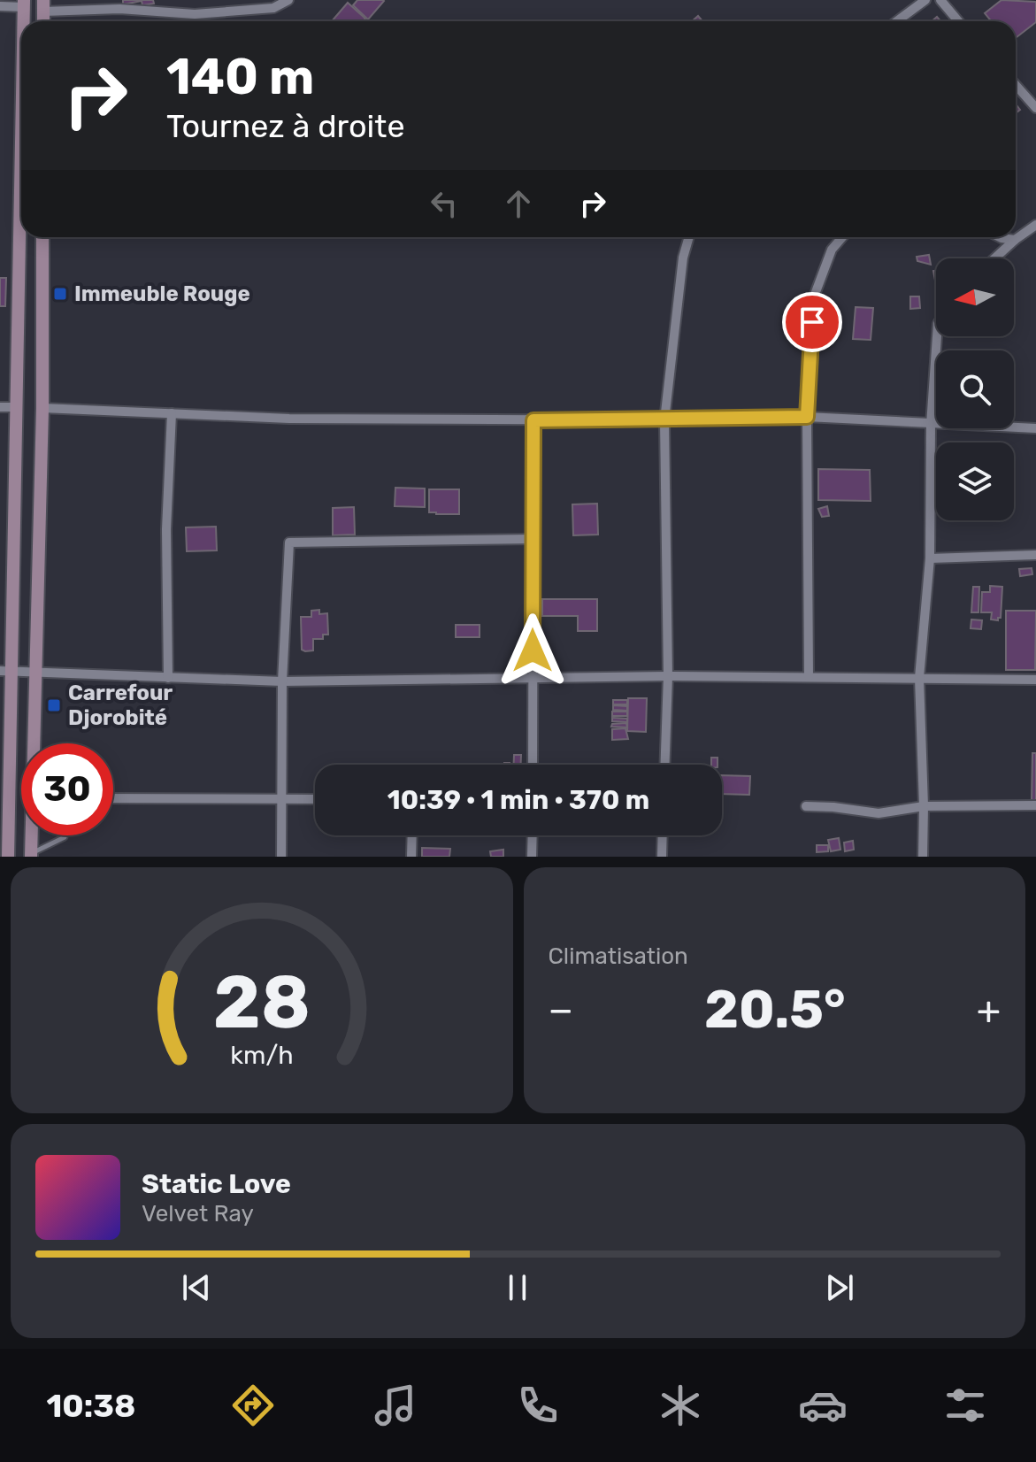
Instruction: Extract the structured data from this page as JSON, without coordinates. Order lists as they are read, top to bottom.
{
  "places": {
    "transit": ["Immeuble Rouge", "Carrefour Djorobité"]
  },
  "north": "left",
  "page": {
    "turn": ["140 m", "Tournez à droite"],
    "limit": "30",
    "trip": "10:39 · 1 min · 370 m",
    "tile": "Climatisation",
    "heat": ["−", "20.5°", "+"],
    "song": ["Static Love", "Velvet Ray"],
    "tabs": "10:38",
    "gauge": ["28", "km/h"]
  }
}
